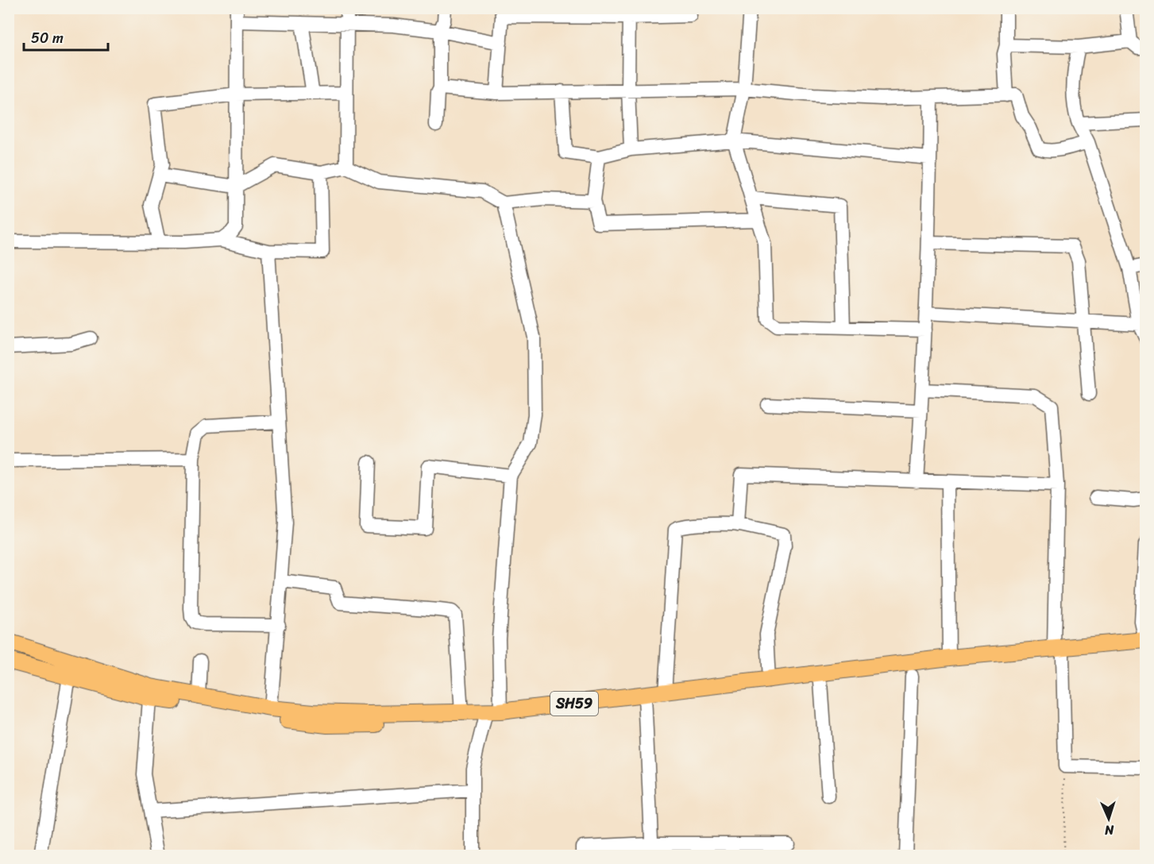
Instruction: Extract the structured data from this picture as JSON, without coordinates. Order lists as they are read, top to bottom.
{
  "streets": {
    "main road": ["SH59"]
  },
  "scale_bar": "50 m",
  "north": "bottom"
}
